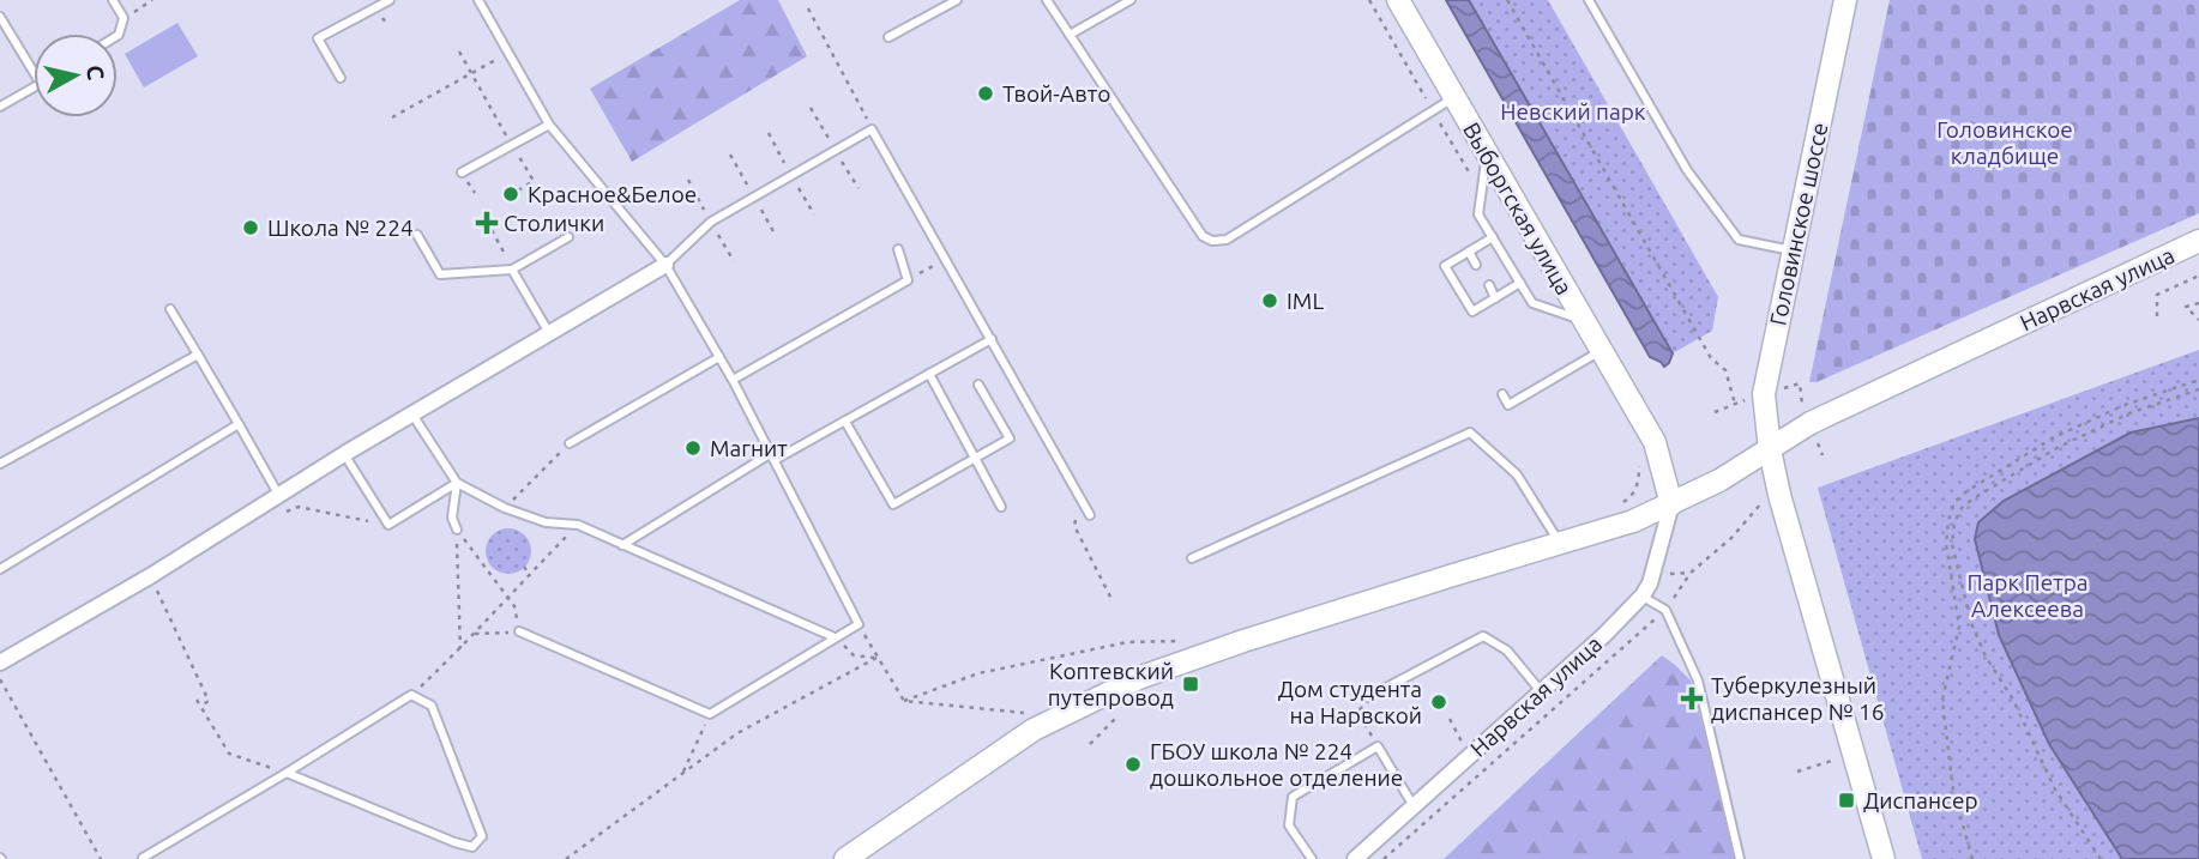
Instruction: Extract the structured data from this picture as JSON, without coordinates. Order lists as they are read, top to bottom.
{
  "streets": {
    "street": ["Выборгская улица", "Головинское шоссе", "Нарвская улица"]
  },
  "crossings": [
    ["Выборгская улица", "Нарвская улица"],
    ["Головинское шоссе", "Нарвская улица"]
  ],
  "parks": ["Невский парк", "Головинское кладбище", "Парк Петра Алексеева"],
  "places": {
    "other": [
      "Твой-Авто",
      "Красное&Белое",
      "Школа № 224",
      "IML",
      "Магнит",
      "Дом студента на Нарвской",
      "ГБОУ школа № 224 дошкольное отделение"
    ],
    "health": ["Столички", "Туберкулезный диспансер № 16"],
    "transit": ["Коптевский путепровод", "Диспансер"]
  },
  "north": "right"
}
